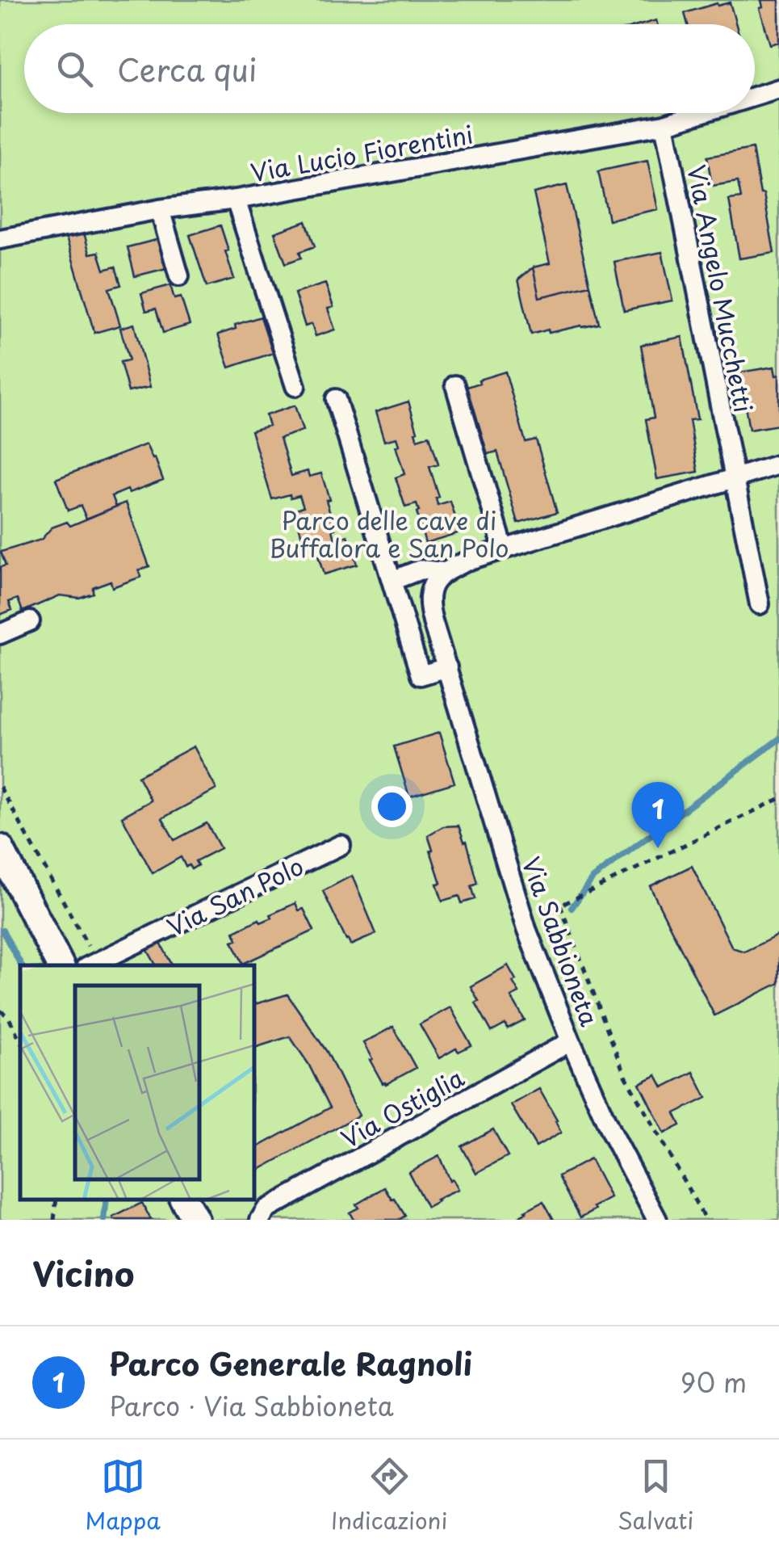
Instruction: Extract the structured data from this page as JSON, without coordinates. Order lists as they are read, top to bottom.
{
  "streets": {
    "street": [
      "Via Lucio Fiorentini",
      "Via Angelo Mucchetti",
      "Via San Polo",
      "Via Sabbioneta",
      "Via Ostiglia"
    ]
  },
  "crossings": [
    ["Via Lucio Fiorentini", "Via Angelo Mucchetti"],
    ["Via Sabbioneta", "Via Ostiglia"]
  ],
  "parks": ["Parco delle cave di Buffalora e San Polo"],
  "page": {
    "search": "Cerca qui",
    "pins": "1",
    "heading": "Vicino",
    "list": [
      {
        "mark": "1",
        "name": "Parco Generale Ragnoli",
        "note": "Parco · Via Sabbioneta",
        "value": "90 m"
      }
    ],
    "nav": ["Mappa", "Indicazioni", "Salvati"]
  }
}
